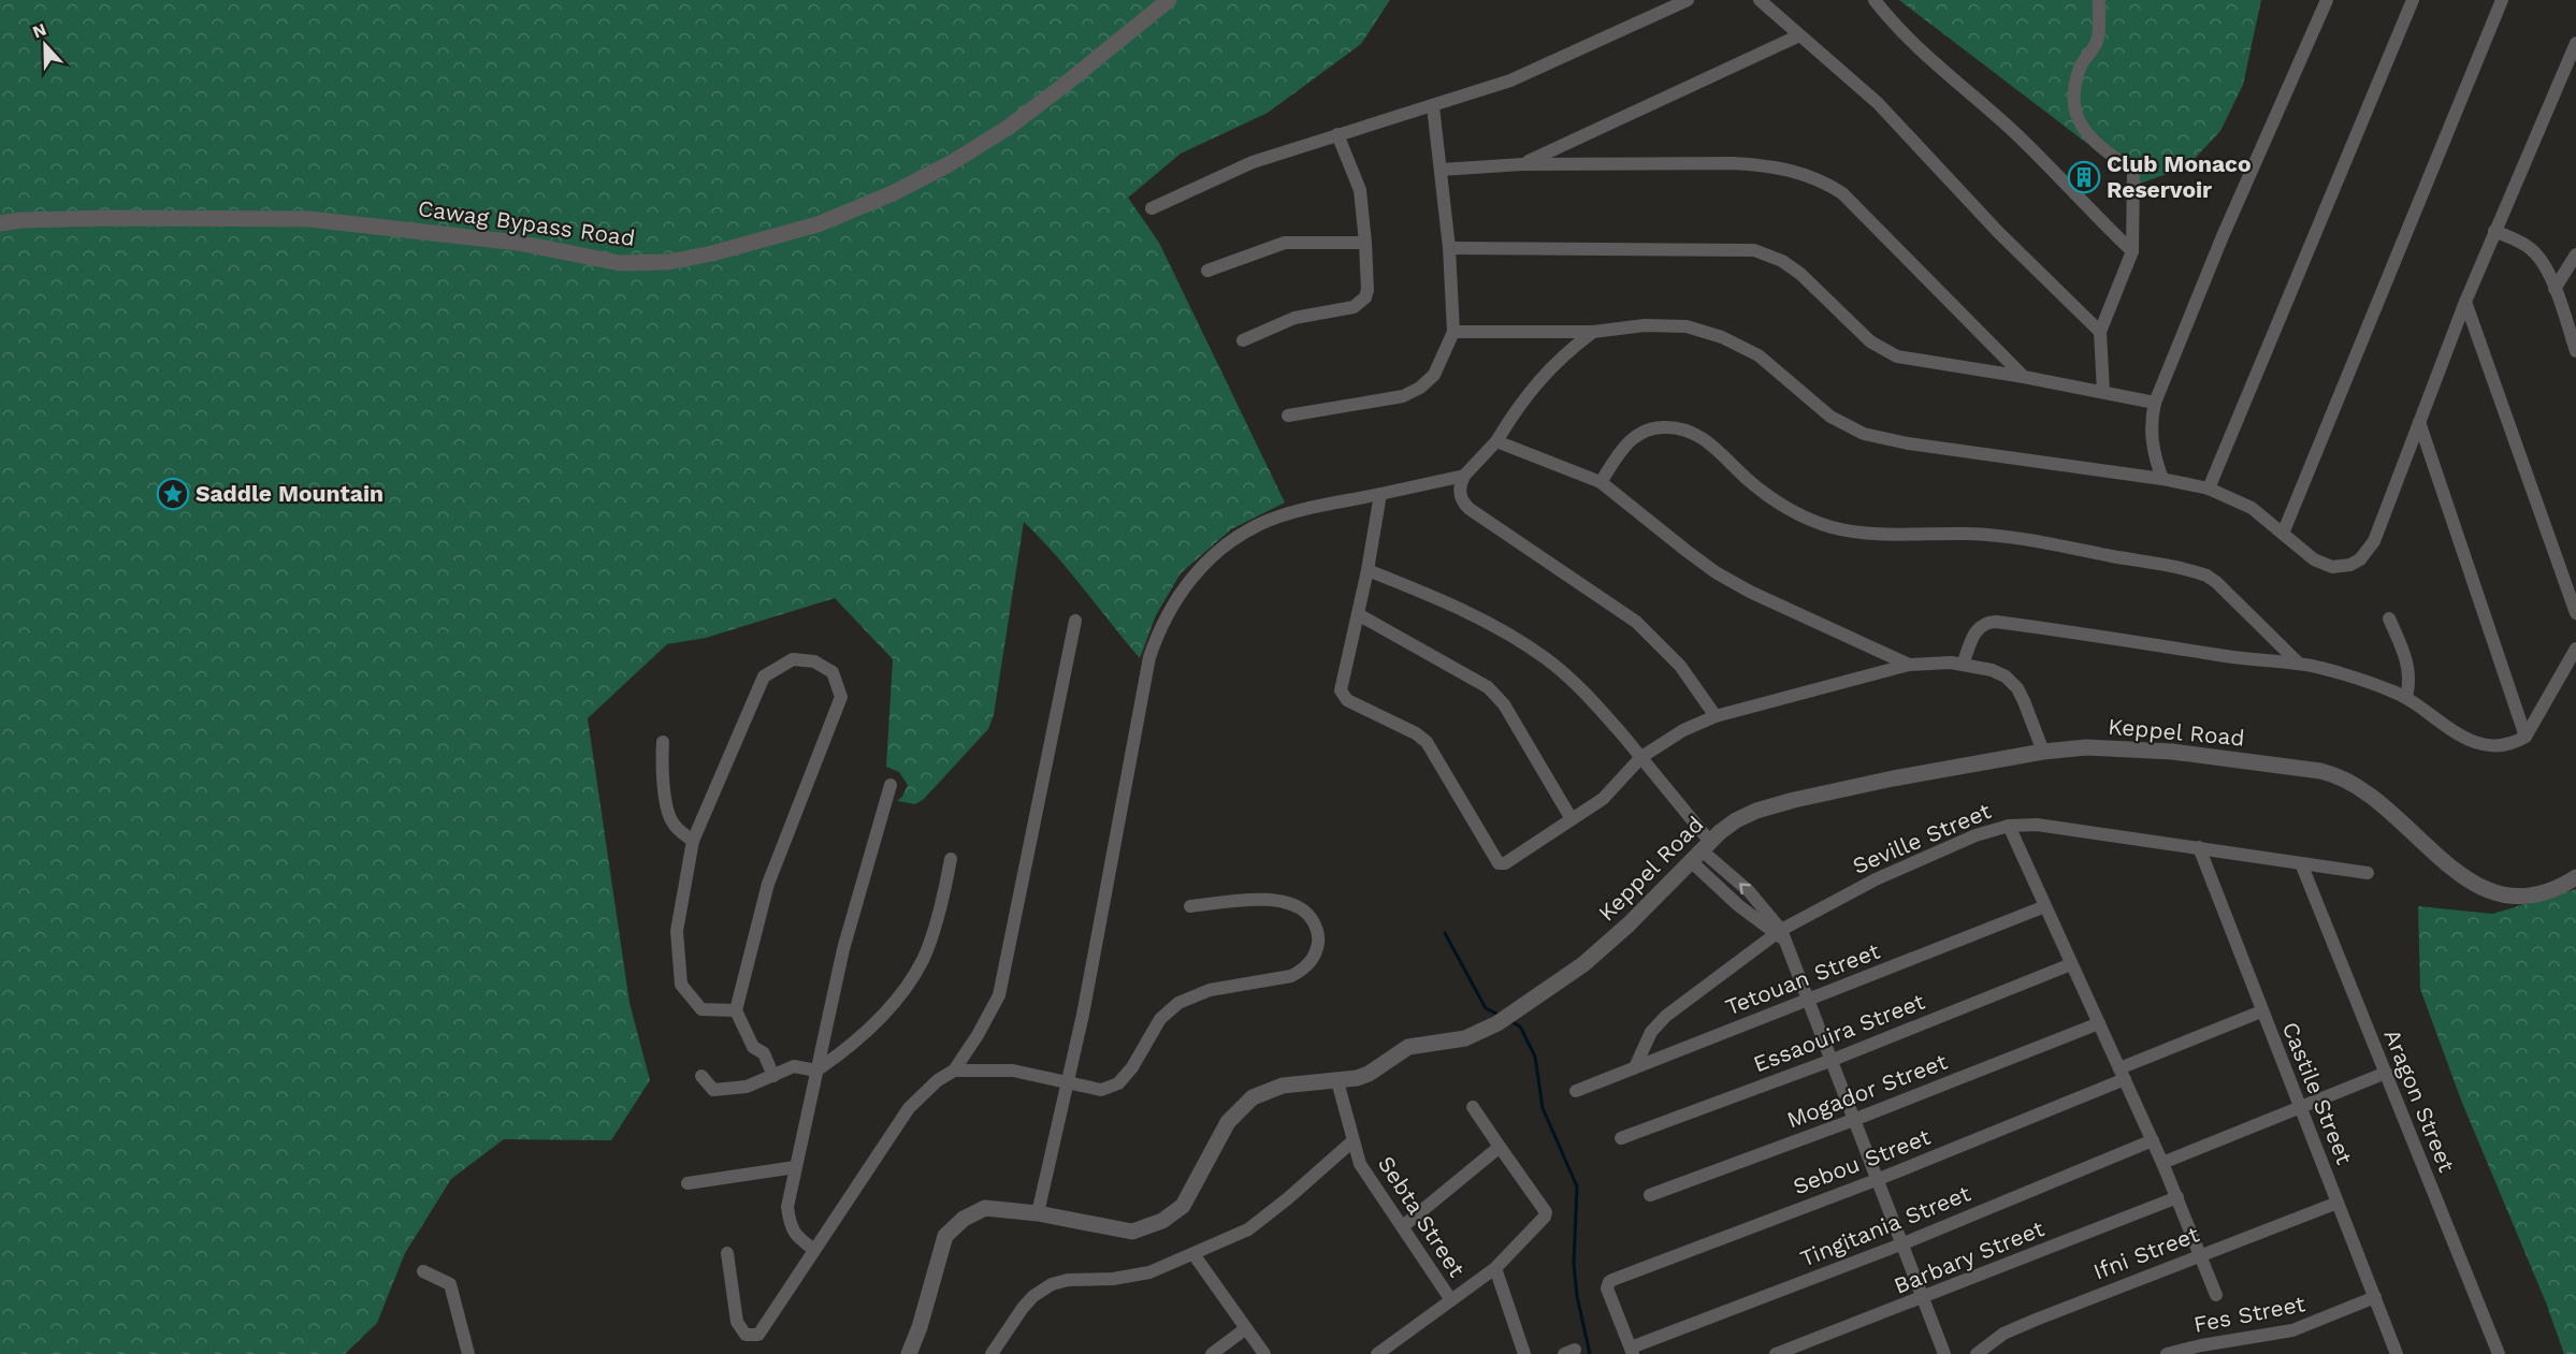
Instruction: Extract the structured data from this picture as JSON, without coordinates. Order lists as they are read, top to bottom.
{
  "streets": {
    "street": [
      "Cawag Bypass Road",
      "Keppel Road",
      "Seville Street",
      "Tetouan Street",
      "Essaouira Street",
      "Mogador Street",
      "Castile Street",
      "Aragon Street",
      "Sebou Street",
      "Sebta Street",
      "Tingitania Street",
      "Ifni Street",
      "Barbary Street",
      "Fes Street"
    ]
  },
  "crossings": [
    ["Keppel Road", "Sebta Street"],
    ["Seville Street", "Tetouan Street"],
    ["Seville Street", "Castile Street"],
    ["Seville Street", "Aragon Street"],
    ["Castile Street", "Sebou Street"],
    ["Castile Street", "Ifni Street"],
    ["Castile Street", "Fes Street"],
    ["Sebou Street", "Tingitania Street"]
  ],
  "places": {
    "building": ["Club Monaco Reservoir"],
    "place": ["Saddle Mountain"]
  },
  "north": "top"
}
